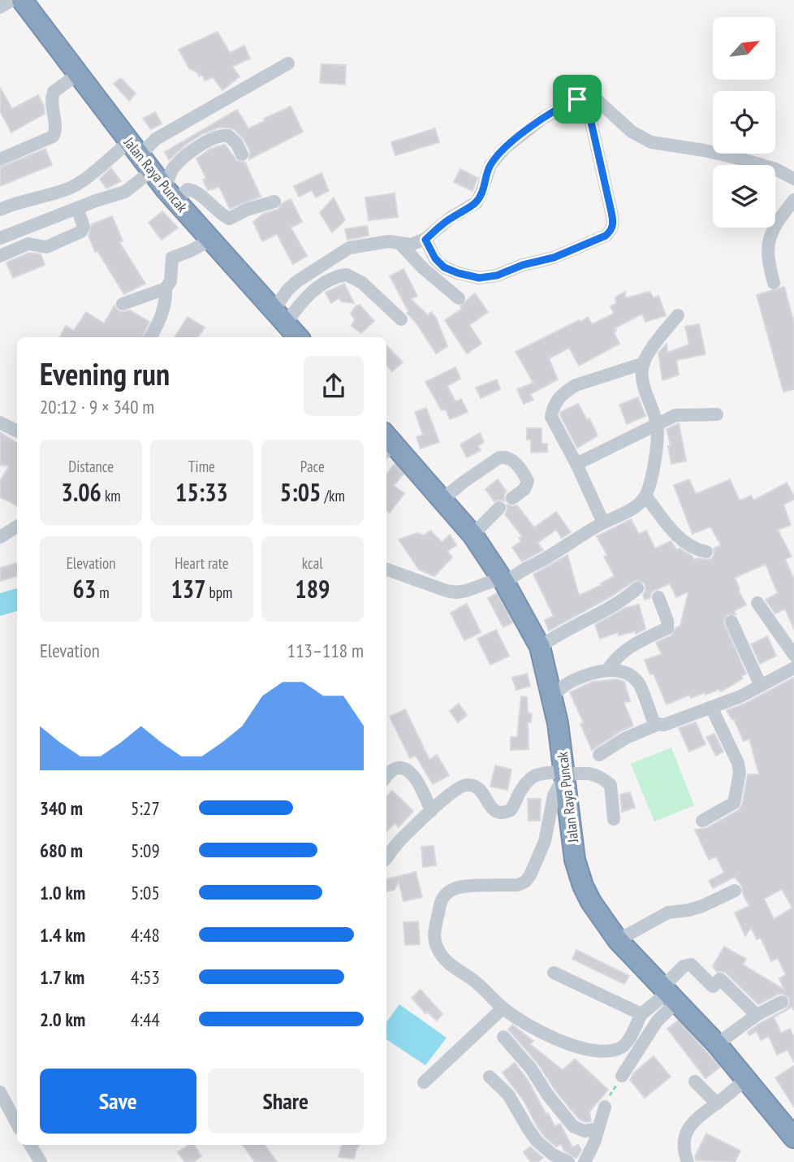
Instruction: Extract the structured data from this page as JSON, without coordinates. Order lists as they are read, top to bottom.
{
  "streets": {
    "highway": ["Jalan Raya Puncak"]
  },
  "north": "top right",
  "page": {
    "heading": ["Evening run", "20:12 · 9 × 340 m"],
    "stats": [
      ["Distance", "3.06 km"],
      ["Time", "15:33"],
      ["Pace", "5:05 /km"],
      ["Elevation", "63 m"],
      ["Heart rate", "137 bpm"],
      ["kcal", "189"]
    ],
    "chart": ["Elevation", "113–118 m"],
    "list": [
      {
        "name": "340 m",
        "note": "5:27"
      },
      {
        "name": "680 m",
        "note": "5:09"
      },
      {
        "name": "1.0 km",
        "note": "5:05"
      },
      {
        "name": "1.4 km",
        "note": "4:48"
      },
      {
        "name": "1.7 km",
        "note": "4:53"
      },
      {
        "name": "2.0 km",
        "note": "4:44"
      }
    ],
    "buttons": ["Save", "Share"]
  }
}
